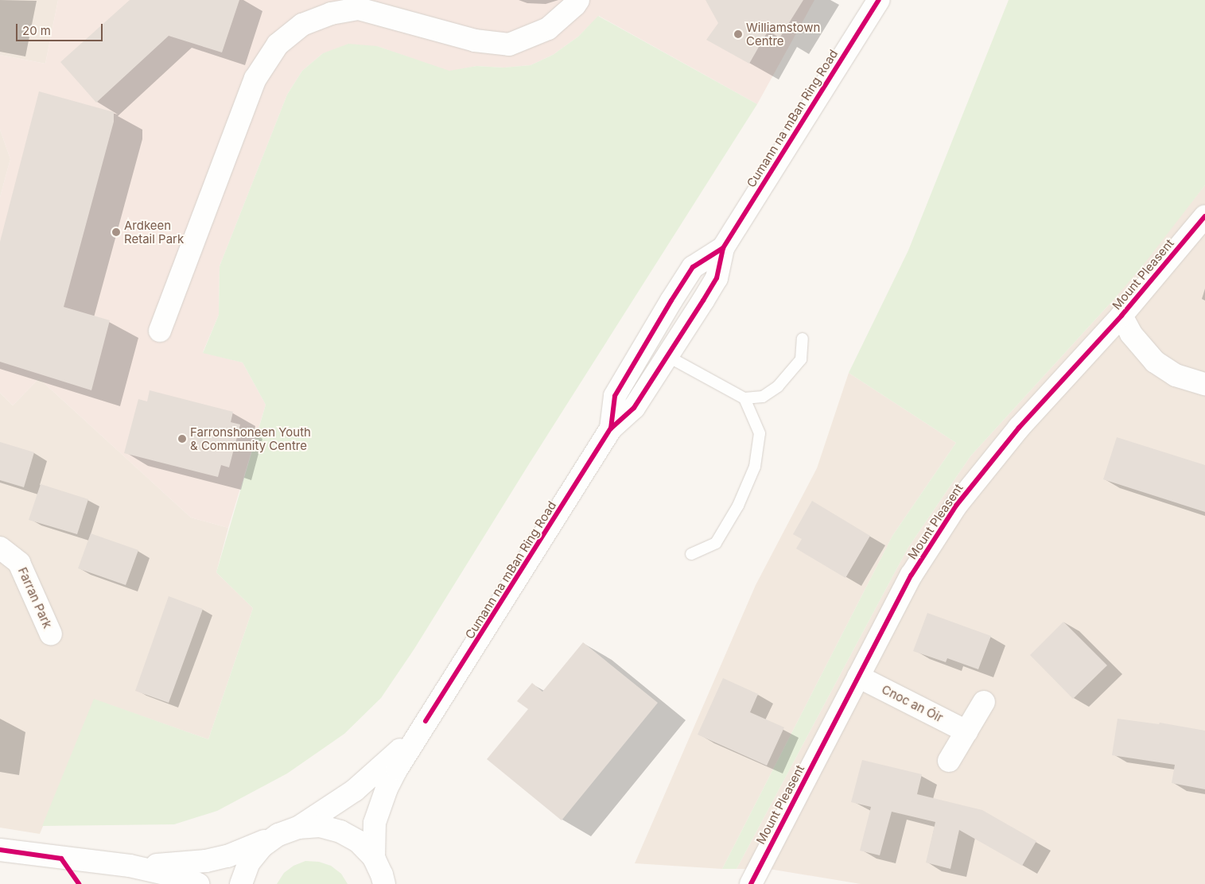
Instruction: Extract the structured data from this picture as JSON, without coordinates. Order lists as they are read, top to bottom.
{
  "streets": {
    "street": [
      "Cumann na mBan Ring Road",
      "Mount Pleasent",
      "Farran Park",
      "Cnoc an Óir"
    ]
  },
  "crossings": [
    ["Mount Pleasent", "Cnoc an Óir"]
  ],
  "places": ["Williamstown Centre", "Ardkeen Retail Park", "Farronshoneen Youth & Community Centre"],
  "scale_bar": "20 m"
}
